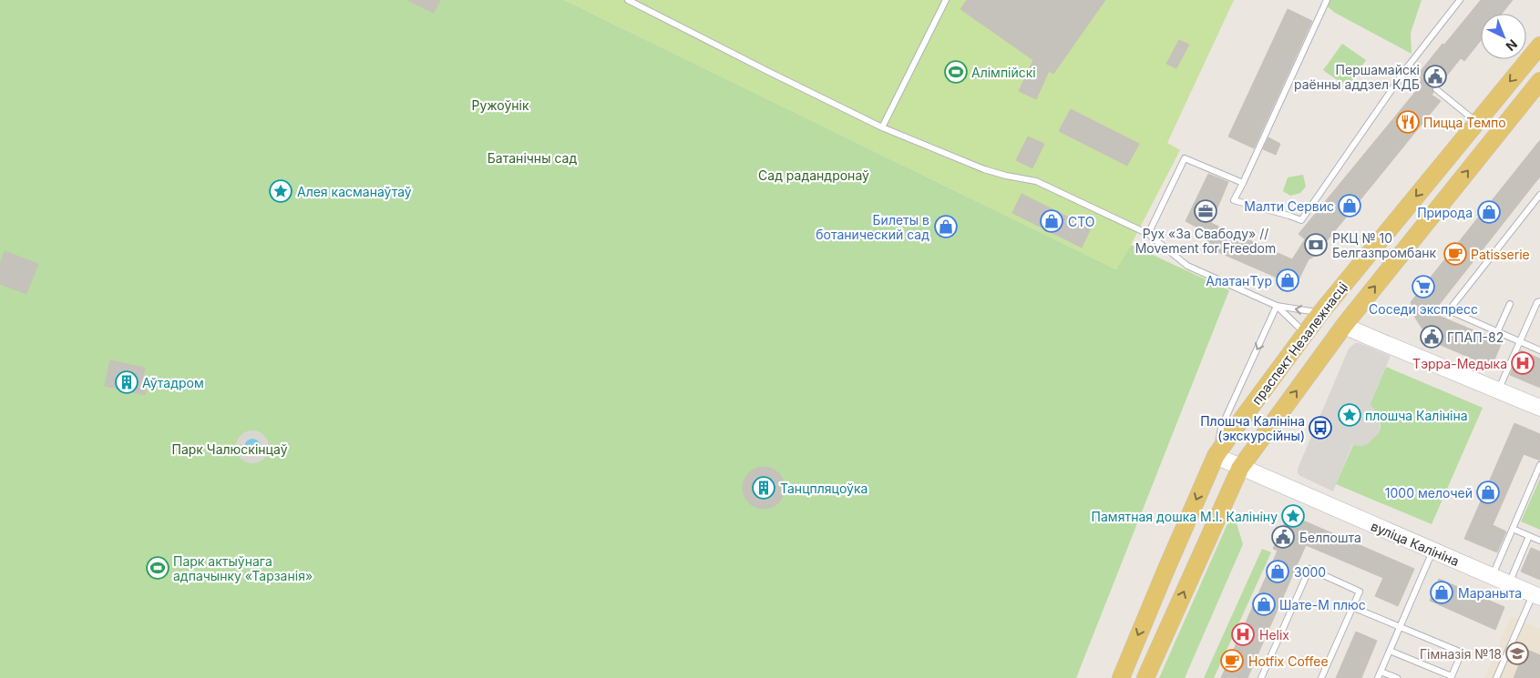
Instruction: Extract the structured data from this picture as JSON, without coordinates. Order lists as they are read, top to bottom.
{
  "streets": {
    "main road": ["праспект Незалежнасці", "вуліца Калініна"]
  },
  "crossings": [
    ["праспект Незалежнасці", "вуліца Калініна"]
  ],
  "parks": [
    "Ружоўнік",
    "Батанічны сад",
    "Сад радандронаў",
    "Парк Чалюскінцаў"
  ],
  "places": {
    "sports": ["Алімпійскі", "Парк актыўнага адпачынку «Тарзанія»"],
    "public building": ["Першамайскі раённы аддзел КДБ", "ГПАП-82", "Белпошта"],
    "restaurant": ["Пицца Темпо"],
    "place": ["Алея касманаўтаў", "плошча Калініна", "Памятная дошка М.І. Калініну"],
    "shop": [
      "Малти Сервис",
      "Природа",
      "СТО",
      "Билеты в ботанический сад",
      "АлатанТур",
      "1000 мелочей",
      "3000",
      "Мараныта",
      "Шате-М плюс"
    ],
    "office": ["Рух «За Свабоду» // Movement for Freedom"],
    "bank": ["РКЦ № 10 Белгазпромбанк"],
    "cafe": ["Patisserie", "Hotfix Coffee"],
    "supermarket": ["Соседи экспресс"],
    "hospital": ["Тэрра-Медыка", "Helix"],
    "building": ["Аўтадром", "Танцпляцоўка"],
    "bus stop": ["Плошча Калініна (экскурсійны)"],
    "school or university": ["Гімназія №18"]
  },
  "north": "bottom right"
}
